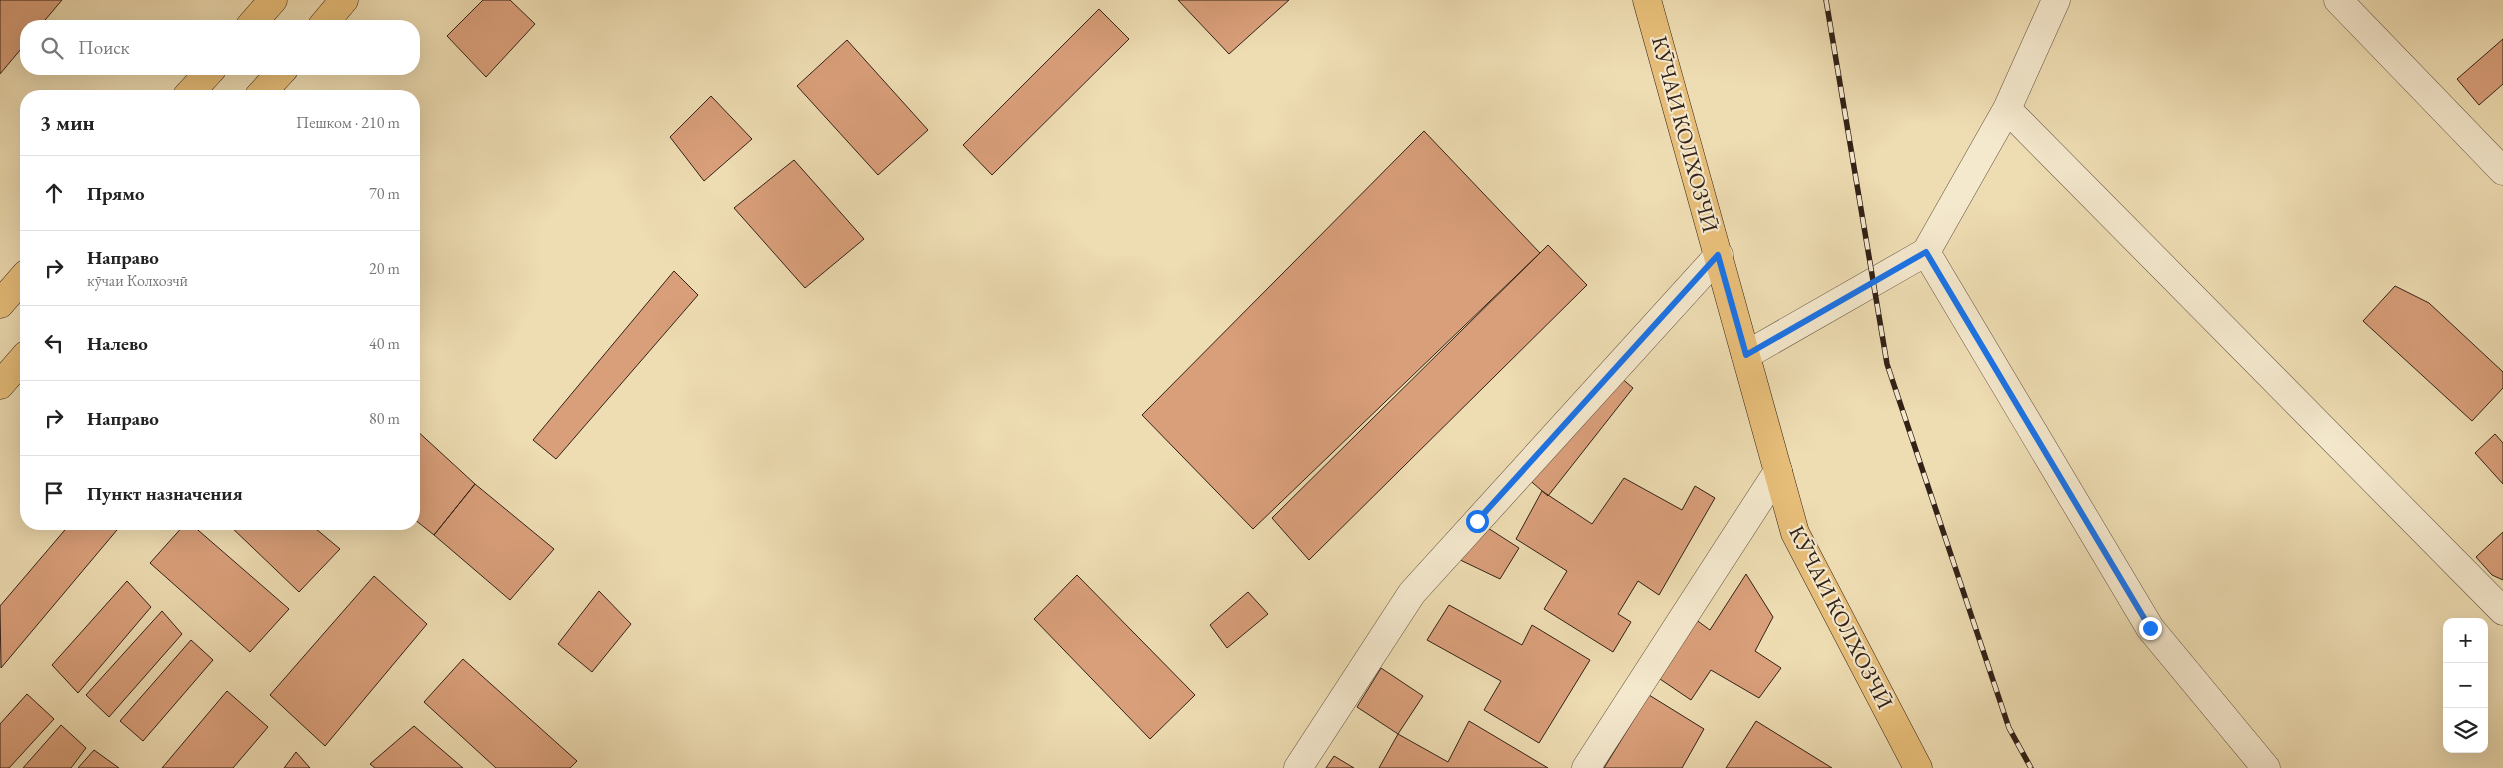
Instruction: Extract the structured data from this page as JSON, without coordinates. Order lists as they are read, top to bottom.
{
  "streets": {
    "main road": ["КӮЧАИ КОЛХОЗЧӢ"]
  },
  "page": {
    "search": "Поиск",
    "heading": ["3 мин", "Пешком · 210 m"],
    "list": [
      ["Прямо", "70 m"],
      ["Направо", "кӯчаи Колхозчӣ", "20 m"],
      ["Налево", "40 m"],
      ["Направо", "80 m"],
      "Пункт назначения"
    ],
    "map_buttons": ["+", "−"]
  }
}
